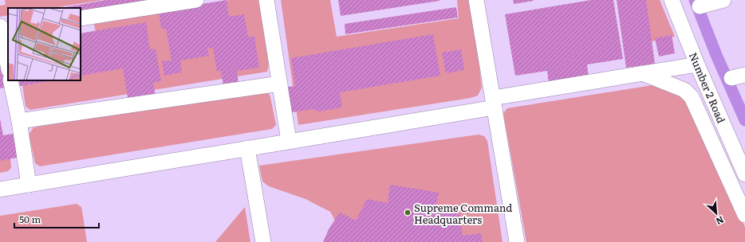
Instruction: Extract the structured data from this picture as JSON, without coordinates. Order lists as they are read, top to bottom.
{
  "streets": {
    "street": ["Number 2 Road"]
  },
  "places": ["Supreme Command Headquarters"],
  "scale_bar": "50 m",
  "north": "bottom right"
}
